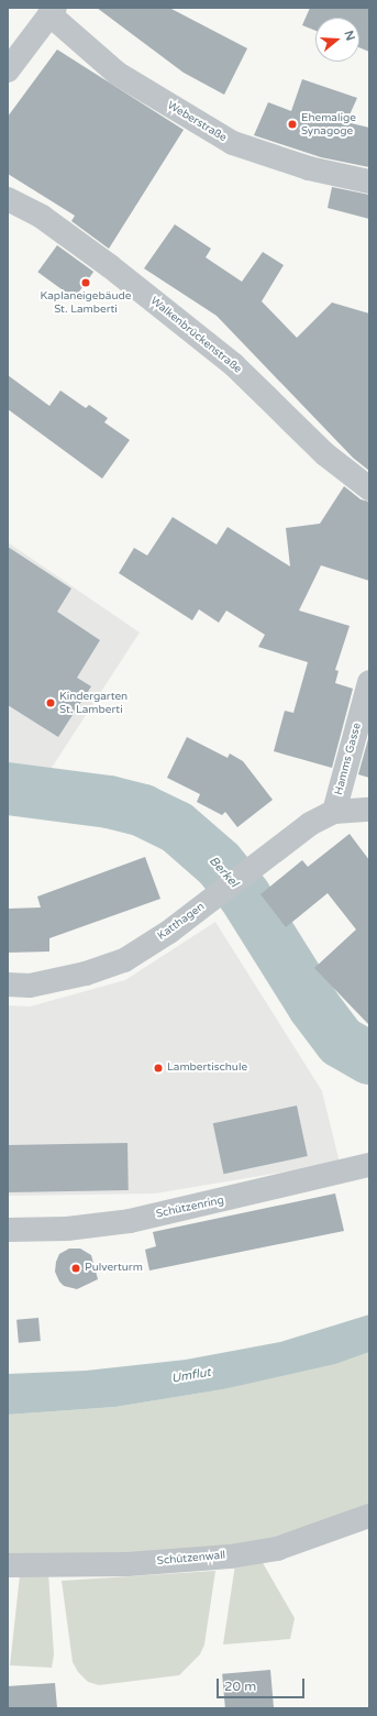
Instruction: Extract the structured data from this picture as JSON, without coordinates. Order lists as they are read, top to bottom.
{
  "streets": {
    "street": [
      "Weberstraße",
      "Walkenbrückenstraße",
      "Hamms Gasse",
      "Katthagen",
      "Schützenring",
      "Schützenwall"
    ]
  },
  "crossings": [
    ["Hamms Gasse", "Katthagen"]
  ],
  "water": ["Berkel", "Umflut"],
  "places": [
    "Ehemalige Synagoge",
    "Kaplaneigebäude St. Lamberti",
    "Kindergarten St. Lamberti",
    "Lambertischule",
    "Pulverturm"
  ],
  "scale_bar": "20 m",
  "north": "right"
}
